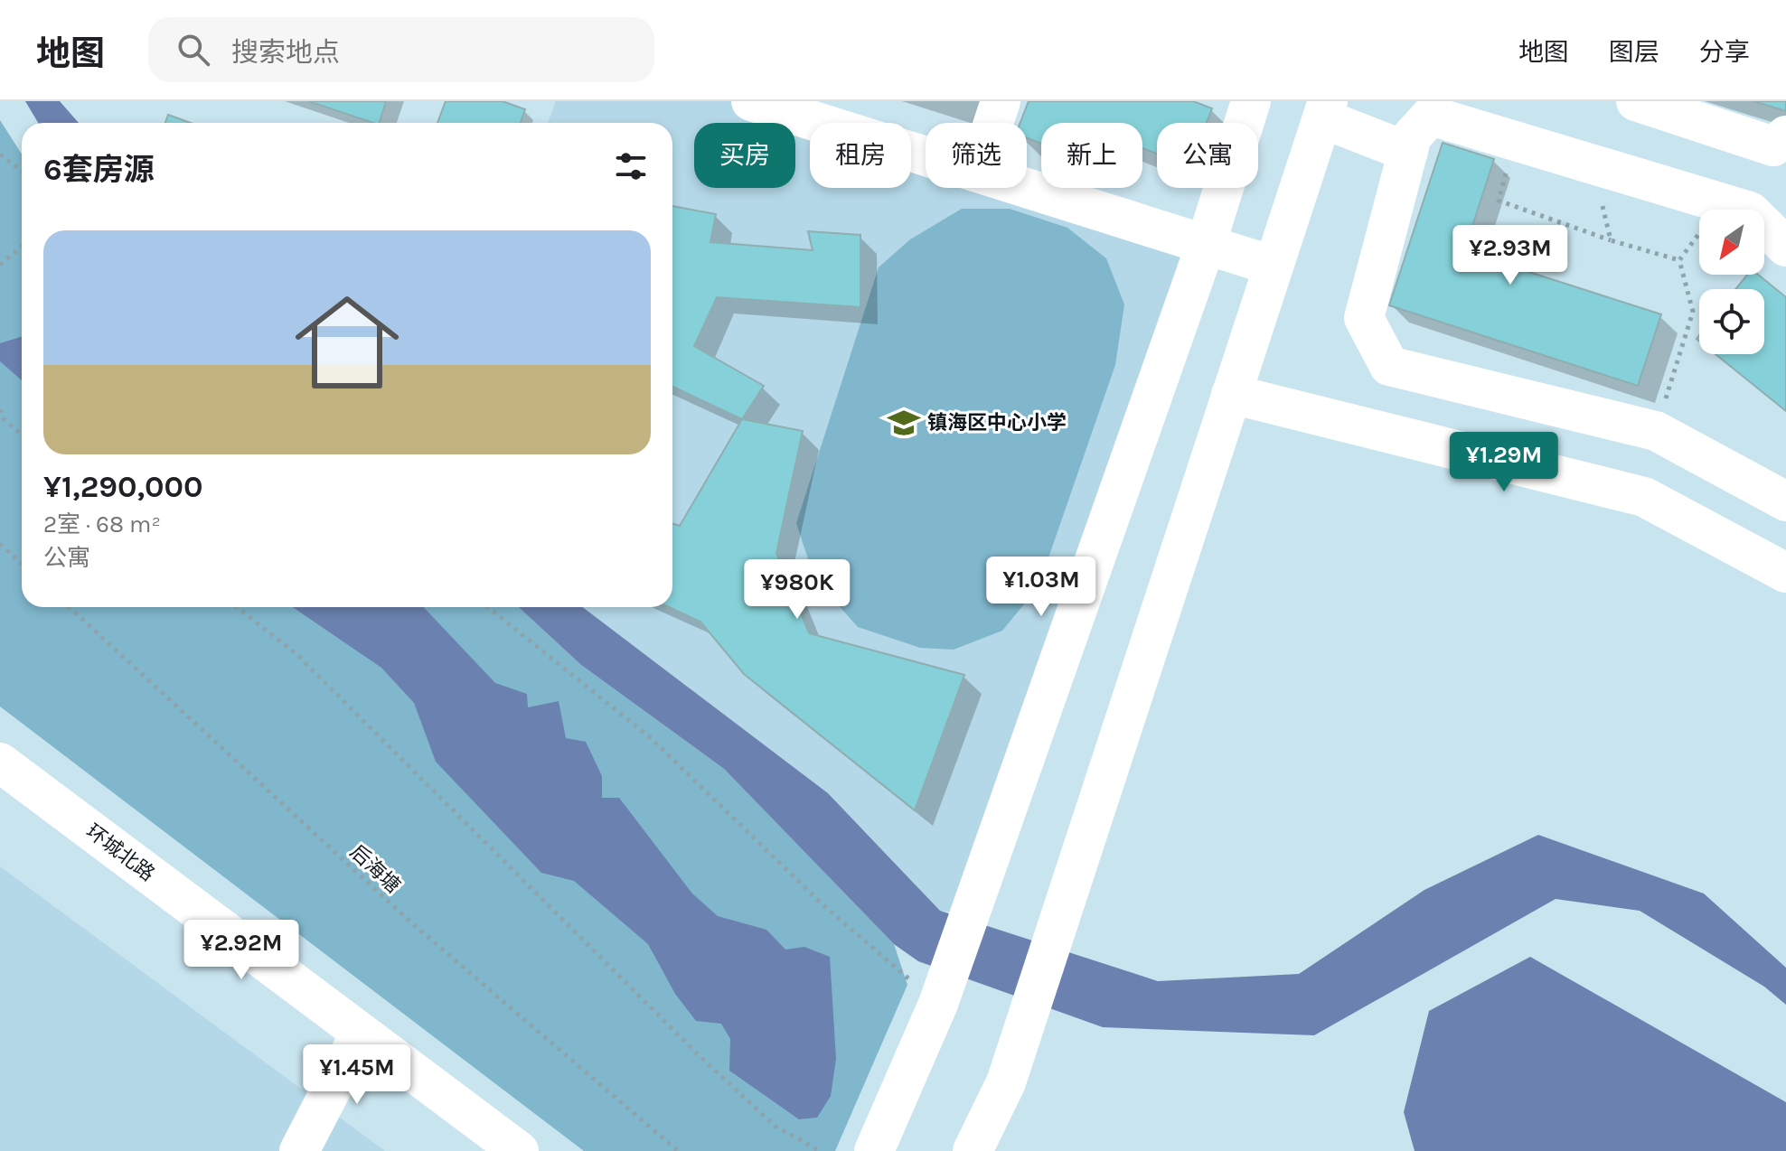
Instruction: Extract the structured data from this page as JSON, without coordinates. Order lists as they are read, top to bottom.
{
  "streets": {
    "street": ["环城北路"],
    "path": ["后海塘"]
  },
  "places": {
    "school or university": ["镇海区中心小学"]
  },
  "north": "bottom left",
  "page": {
    "header": "地图",
    "search": "搜索地点",
    "nav": ["地图", "图层", "分享"],
    "chip": [
      "买房",
      "租房",
      "筛选",
      "新上",
      "公寓"
    ],
    "heading": "6套房源",
    "list": [
      {
        "name": "¥1,290,000",
        "note": "2室 · 68 m² · 公寓"
      }
    ],
    "price": [
      "¥2.93M",
      "¥1.29M",
      "¥1.03M",
      "¥980K",
      "¥2.92M",
      "¥1.45M"
    ]
  }
}
